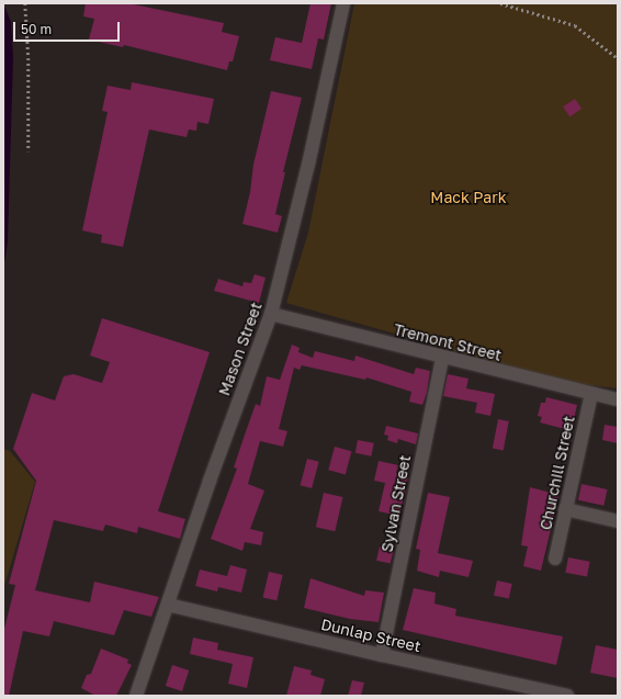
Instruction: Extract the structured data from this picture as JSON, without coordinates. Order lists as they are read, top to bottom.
{
  "streets": {
    "street": [
      "Tremont Street",
      "Mason Street",
      "Churchill Street",
      "Sylvan Street",
      "Dunlap Street"
    ]
  },
  "crossings": [
    ["Tremont Street", "Mason Street"],
    ["Tremont Street", "Churchill Street"],
    ["Tremont Street", "Sylvan Street"],
    ["Mason Street", "Dunlap Street"],
    ["Sylvan Street", "Dunlap Street"]
  ],
  "parks": ["Mack Park"],
  "scale_bar": "50 m"
}
